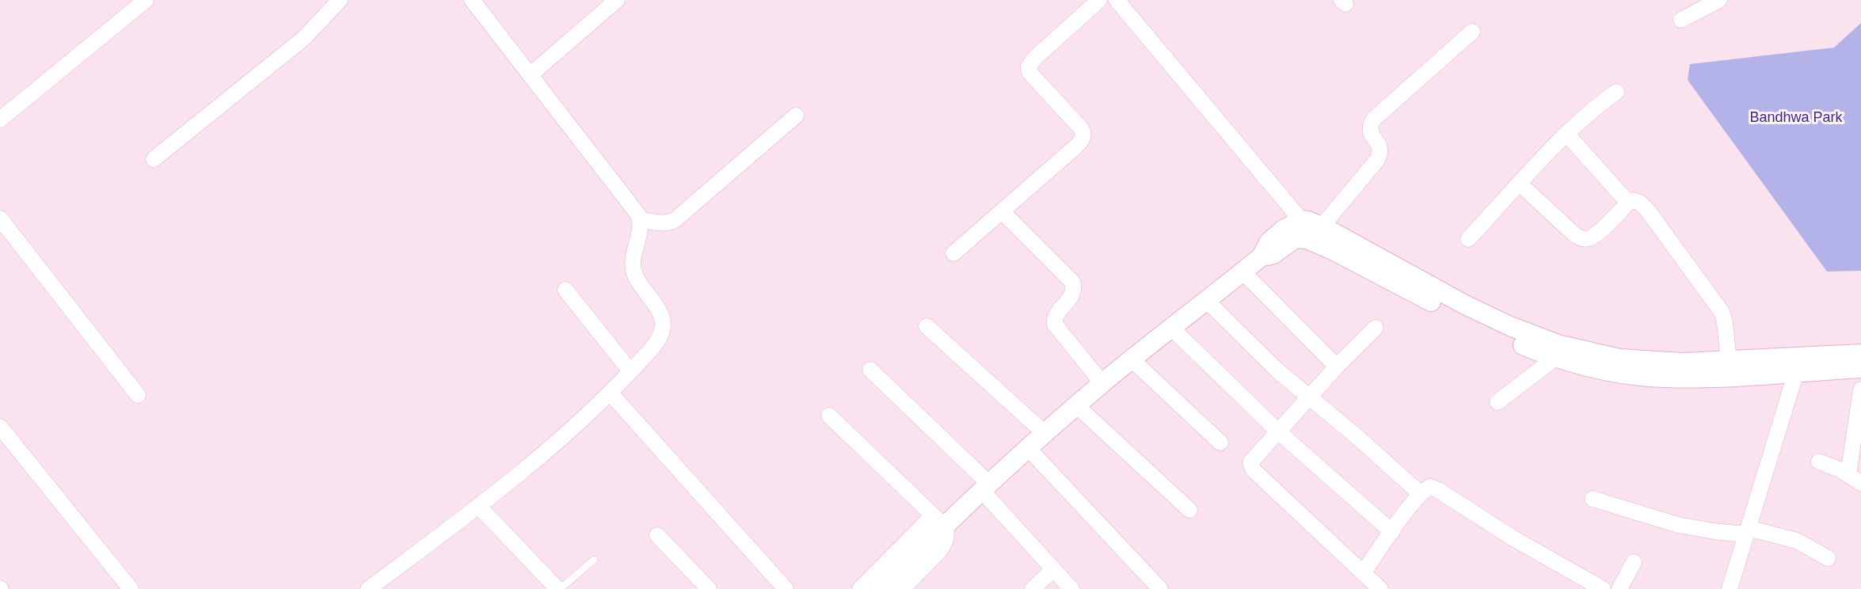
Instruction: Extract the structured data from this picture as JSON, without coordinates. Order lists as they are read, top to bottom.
{
  "parks": ["Bandhwa Park"]
}
